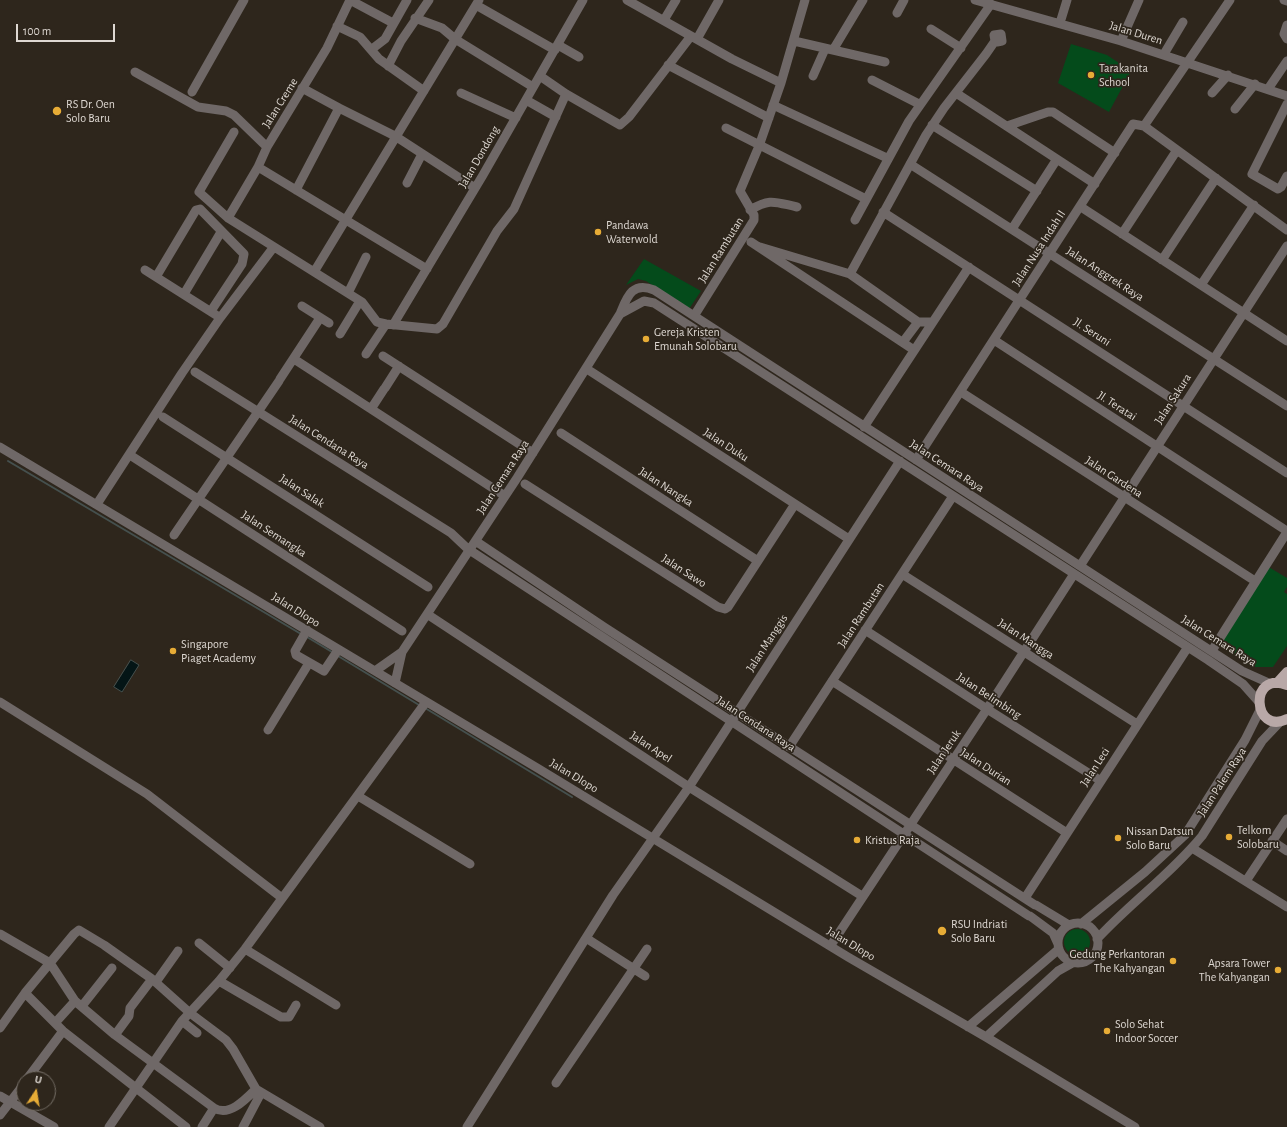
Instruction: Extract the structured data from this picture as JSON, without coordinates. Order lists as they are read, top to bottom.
{
  "streets": {
    "street": [
      "Jalan Duren",
      "Jalan Creme",
      "Jalan Dondong",
      "Jalan Nusa Indah II",
      "Jalan Rambutan",
      "Jalan Anggrek Raya",
      "Jl. Seruni",
      "Jalan Sakura",
      "Jl. Teratai",
      "Jalan Cendana Raya",
      "Jalan Duku",
      "Jalan Cemara Raya",
      "Jalan Gardena",
      "Jalan Nangka",
      "Jalan Salak",
      "Jalan Semangka",
      "Jalan Sawo",
      "Jalan Dlopo",
      "Jalan Mangga",
      "Jalan Manggis",
      "Jalan Belimbing",
      "Jalan Apel",
      "Jalan Jeruk",
      "Jalan Durian",
      "Jalan Leci",
      "Jalan Palem Raya"
    ]
  },
  "crossings": [
    ["Jalan Nusa Indah II", "Jalan Anggrek Raya"],
    ["Jalan Nusa Indah II", "Jl. Seruni"],
    ["Jalan Nusa Indah II", "Jl. Teratai"],
    ["Jalan Nusa Indah II", "Jalan Cemara Raya"],
    ["Jalan Nusa Indah II", "Jalan Gardena"],
    ["Jalan Rambutan", "Jalan Cendana Raya"],
    ["Jalan Rambutan", "Jalan Cemara Raya"],
    ["Jalan Rambutan", "Jalan Mangga"],
    ["Jalan Rambutan", "Jalan Belimbing"],
    ["Jalan Rambutan", "Jalan Durian"],
    ["Jalan Anggrek Raya", "Jalan Sakura"],
    ["Jl. Seruni", "Jalan Sakura"],
    ["Jalan Sakura", "Jl. Teratai"],
    ["Jalan Sakura", "Jalan Cemara Raya"],
    ["Jalan Sakura", "Jalan Gardena"],
    ["Jalan Cendana Raya", "Jalan Cemara Raya"],
    ["Jalan Cendana Raya", "Jalan Manggis"],
    ["Jalan Cendana Raya", "Jalan Jeruk"],
    ["Jalan Cendana Raya", "Jalan Leci"],
    ["Jalan Cendana Raya", "Jalan Palem Raya"],
    ["Jalan Duku", "Jalan Sawo"],
    ["Jalan Duku", "Jalan Manggis"],
    ["Jalan Cemara Raya", "Jalan Manggis"],
    ["Jalan Cemara Raya", "Jalan Jeruk"],
    ["Jalan Cemara Raya", "Jalan Palem Raya"],
    ["Jalan Nangka", "Jalan Sawo"],
    ["Jalan Dlopo", "Jalan Manggis"],
    ["Jalan Mangga", "Jalan Jeruk"],
    ["Jalan Mangga", "Jalan Leci"],
    ["Jalan Manggis", "Jalan Apel"],
    ["Jalan Belimbing", "Jalan Jeruk"],
    ["Jalan Belimbing", "Jalan Leci"],
    ["Jalan Apel", "Jalan Jeruk"],
    ["Jalan Jeruk", "Jalan Durian"],
    ["Jalan Durian", "Jalan Leci"]
  ],
  "places": [
    "Tarakanita School",
    "RS Dr. Oen Solo Baru",
    "Pandawa Waterwold",
    "Gereja Kristen Emunah Solobaru",
    "Singapore Piaget Academy",
    "Telkom Solobaru",
    "Nissan Datsun Solo Baru",
    "Kristus Raja",
    "RSU Indriati Solo Baru",
    "Gedung Perkantoran The Kahyangan",
    "Apsara Tower The Kahyangan",
    "Solo Sehat Indoor Soccer"
  ],
  "scale_bar": "100 m",
  "north": "top"
}
